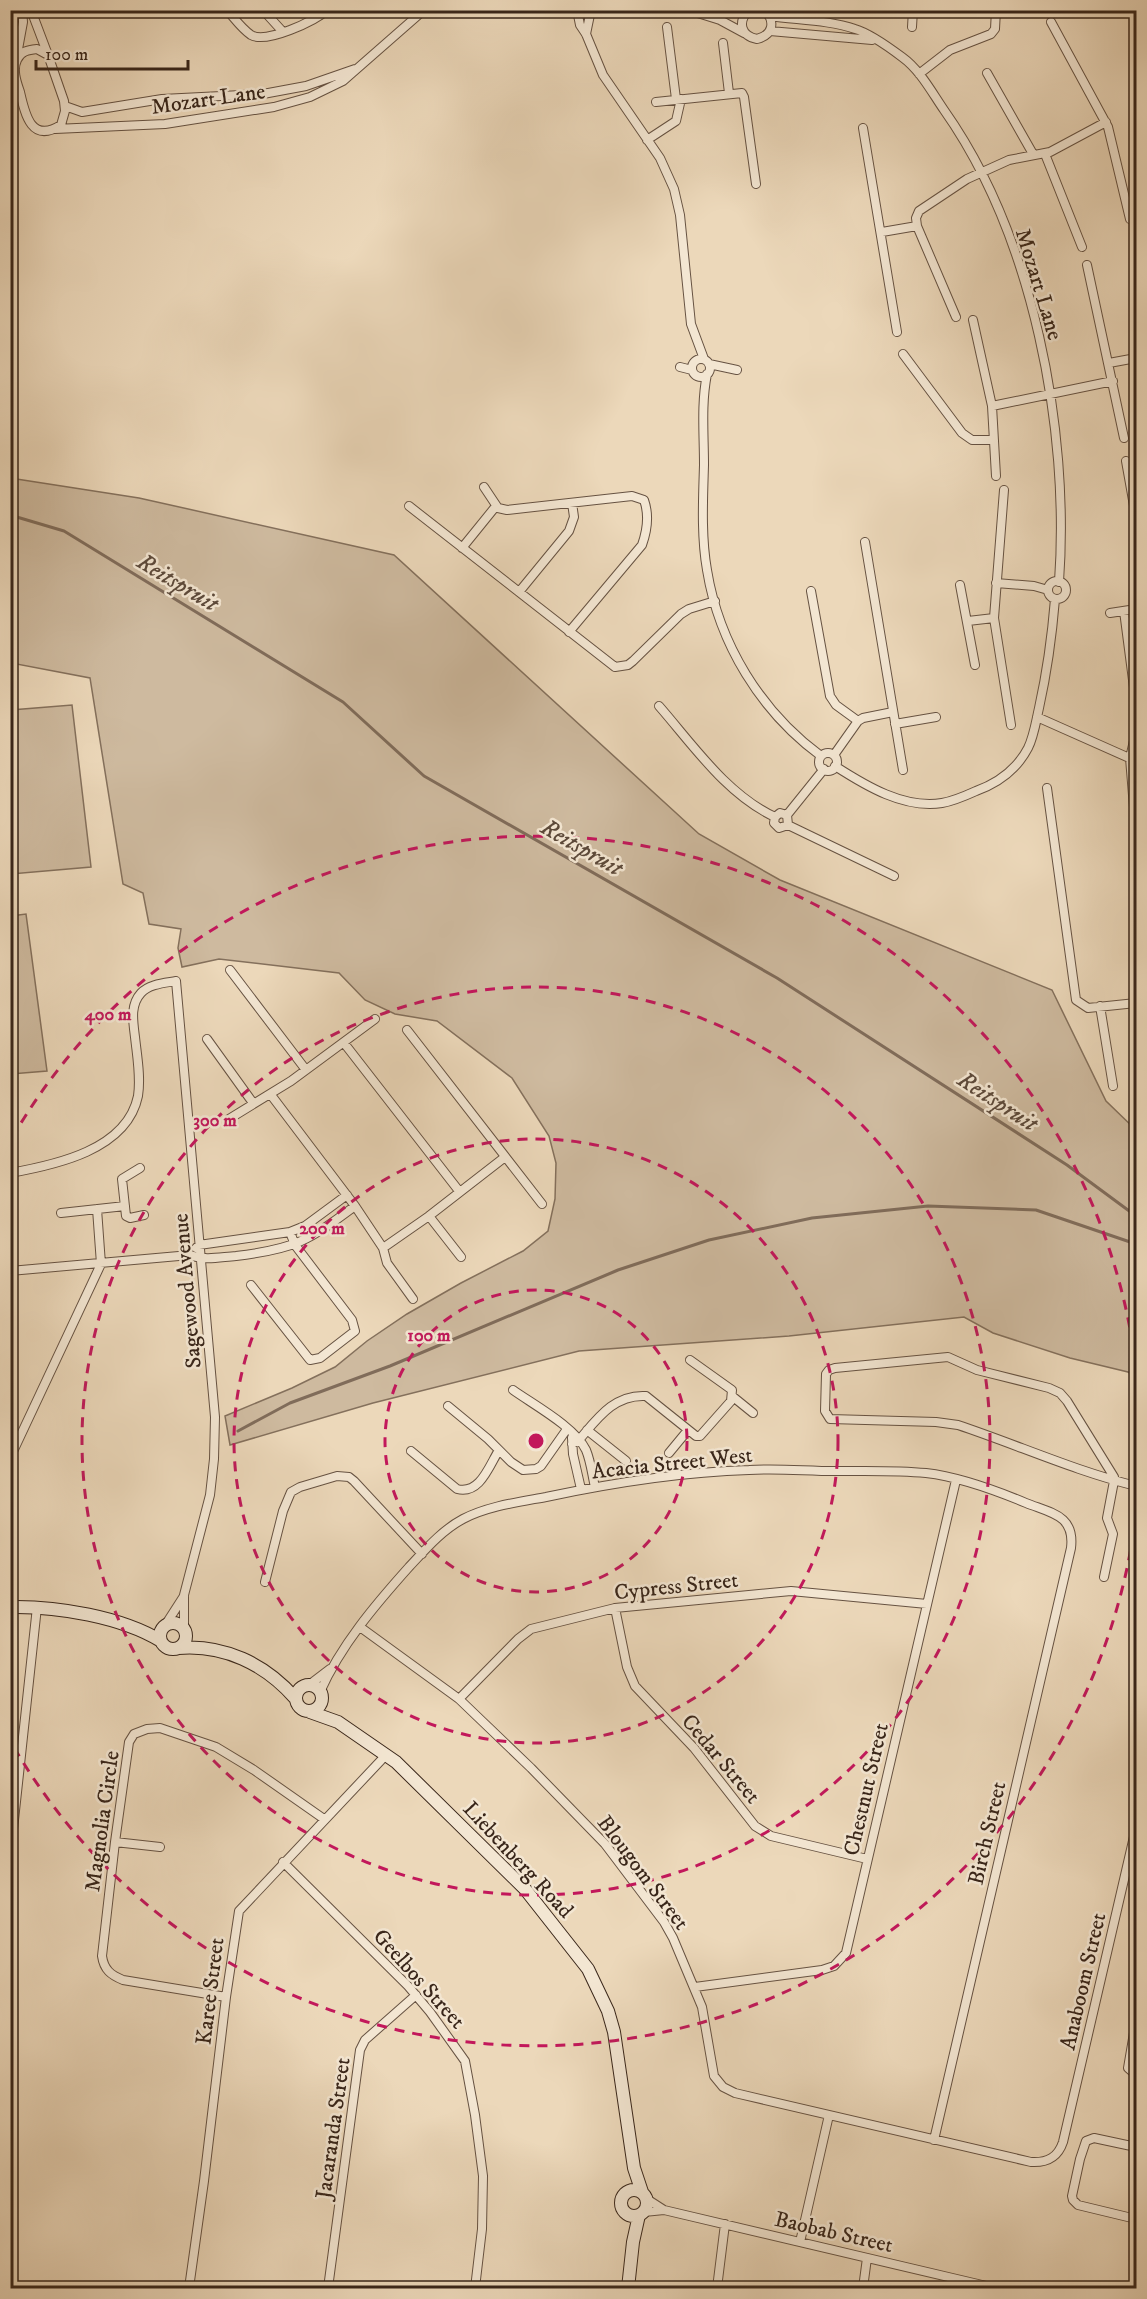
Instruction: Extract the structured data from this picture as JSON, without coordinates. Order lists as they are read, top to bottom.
{
  "streets": {
    "street": [
      "Mozart Lane",
      "Sagewood Avenue",
      "Acacia Street West",
      "Cypress Street",
      "Cedar Street",
      "Chestnut Street",
      "Magnolia Circle",
      "Birch Street",
      "Liebenberg Road",
      "Blougom Street",
      "Geelbos Street",
      "Anaboom Street",
      "Karee Street",
      "Jacaranda Street",
      "Baobab Street"
    ]
  },
  "crossings": [
    ["Acacia Street West", "Chestnut Street"],
    ["Acacia Street West", "Birch Street"],
    ["Acacia Street West", "Liebenberg Road"],
    ["Acacia Street West", "Blougom Street"],
    ["Cypress Street", "Cedar Street"],
    ["Cypress Street", "Chestnut Street"],
    ["Cypress Street", "Blougom Street"],
    ["Cedar Street", "Chestnut Street"],
    ["Chestnut Street", "Blougom Street"],
    ["Magnolia Circle", "Karee Street"],
    ["Birch Street", "Blougom Street"],
    ["Liebenberg Road", "Karee Street"],
    ["Liebenberg Road", "Baobab Street"],
    ["Blougom Street", "Anaboom Street"],
    ["Geelbos Street", "Karee Street"],
    ["Geelbos Street", "Jacaranda Street"]
  ],
  "water": ["Reitspruit"],
  "scale_bar": "100 m",
  "rings": [
    "400 m",
    "300 m",
    "200 m",
    "100 m"
  ]
}
